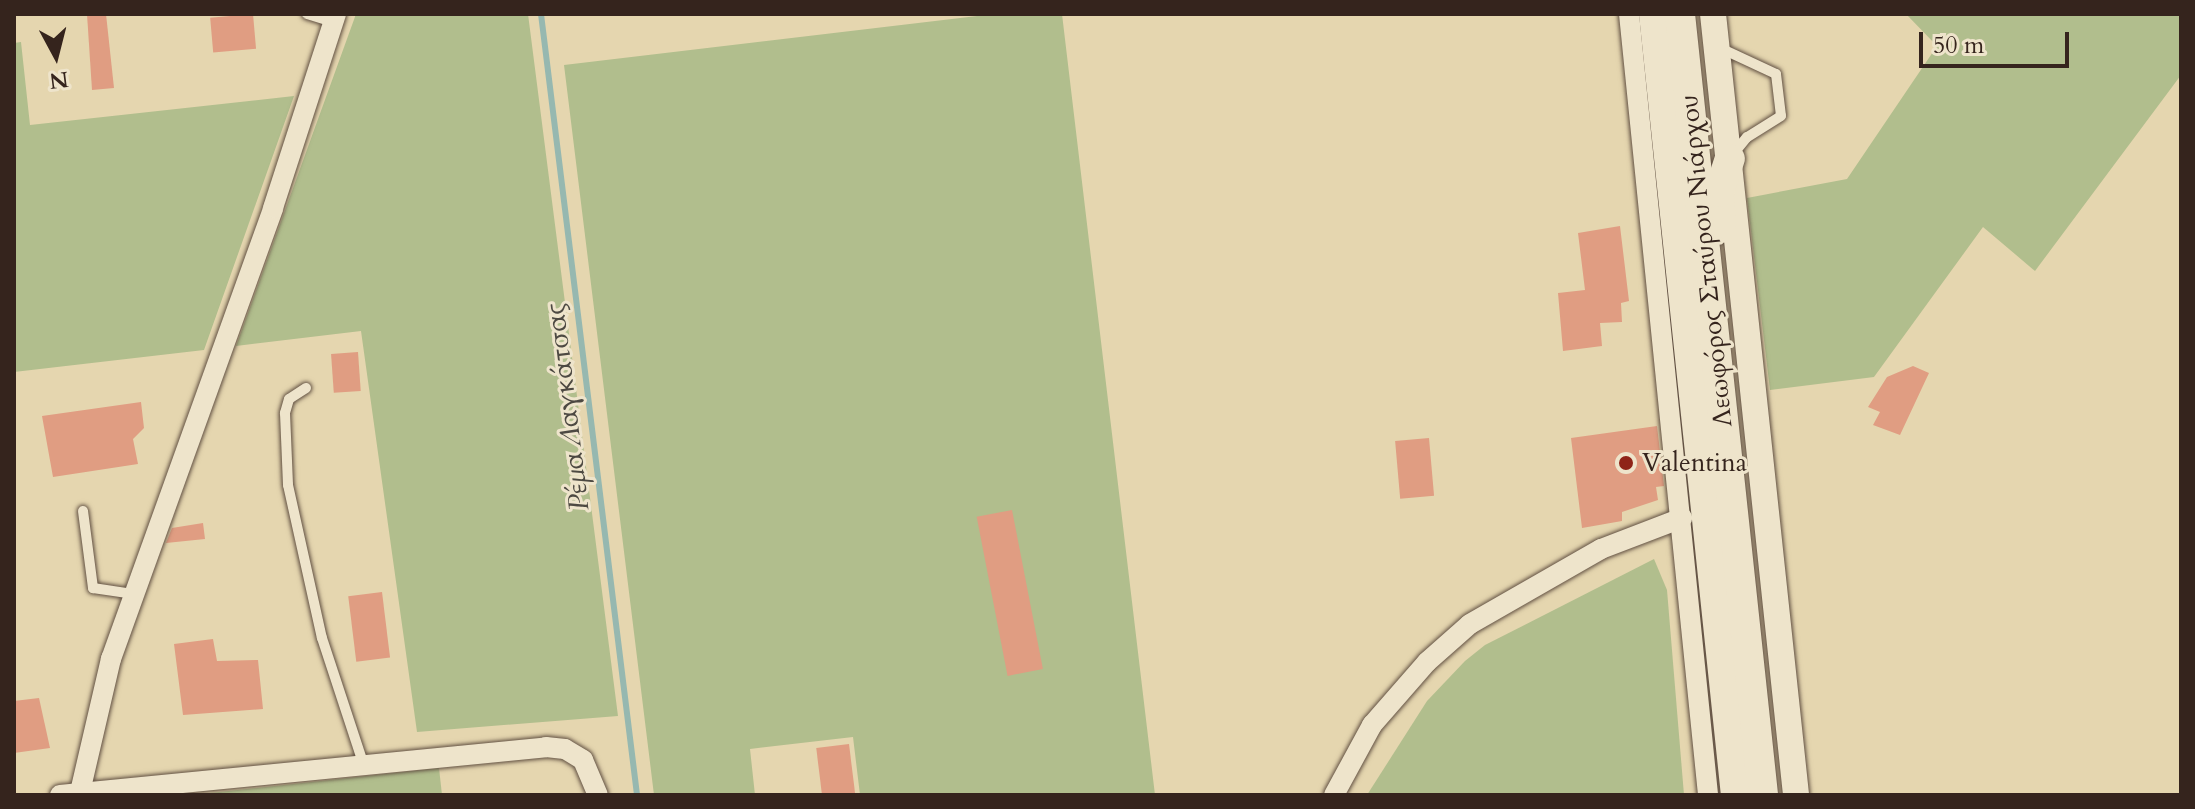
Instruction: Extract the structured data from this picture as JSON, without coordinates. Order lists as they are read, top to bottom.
{
  "streets": {
    "main road": ["Λεωφόρος Σταύρου Νιάρχου"]
  },
  "water": ["Ρέμα Λαγκάτσας"],
  "places": ["Valentina"],
  "scale_bar": "50 m",
  "north": "bottom"
}
